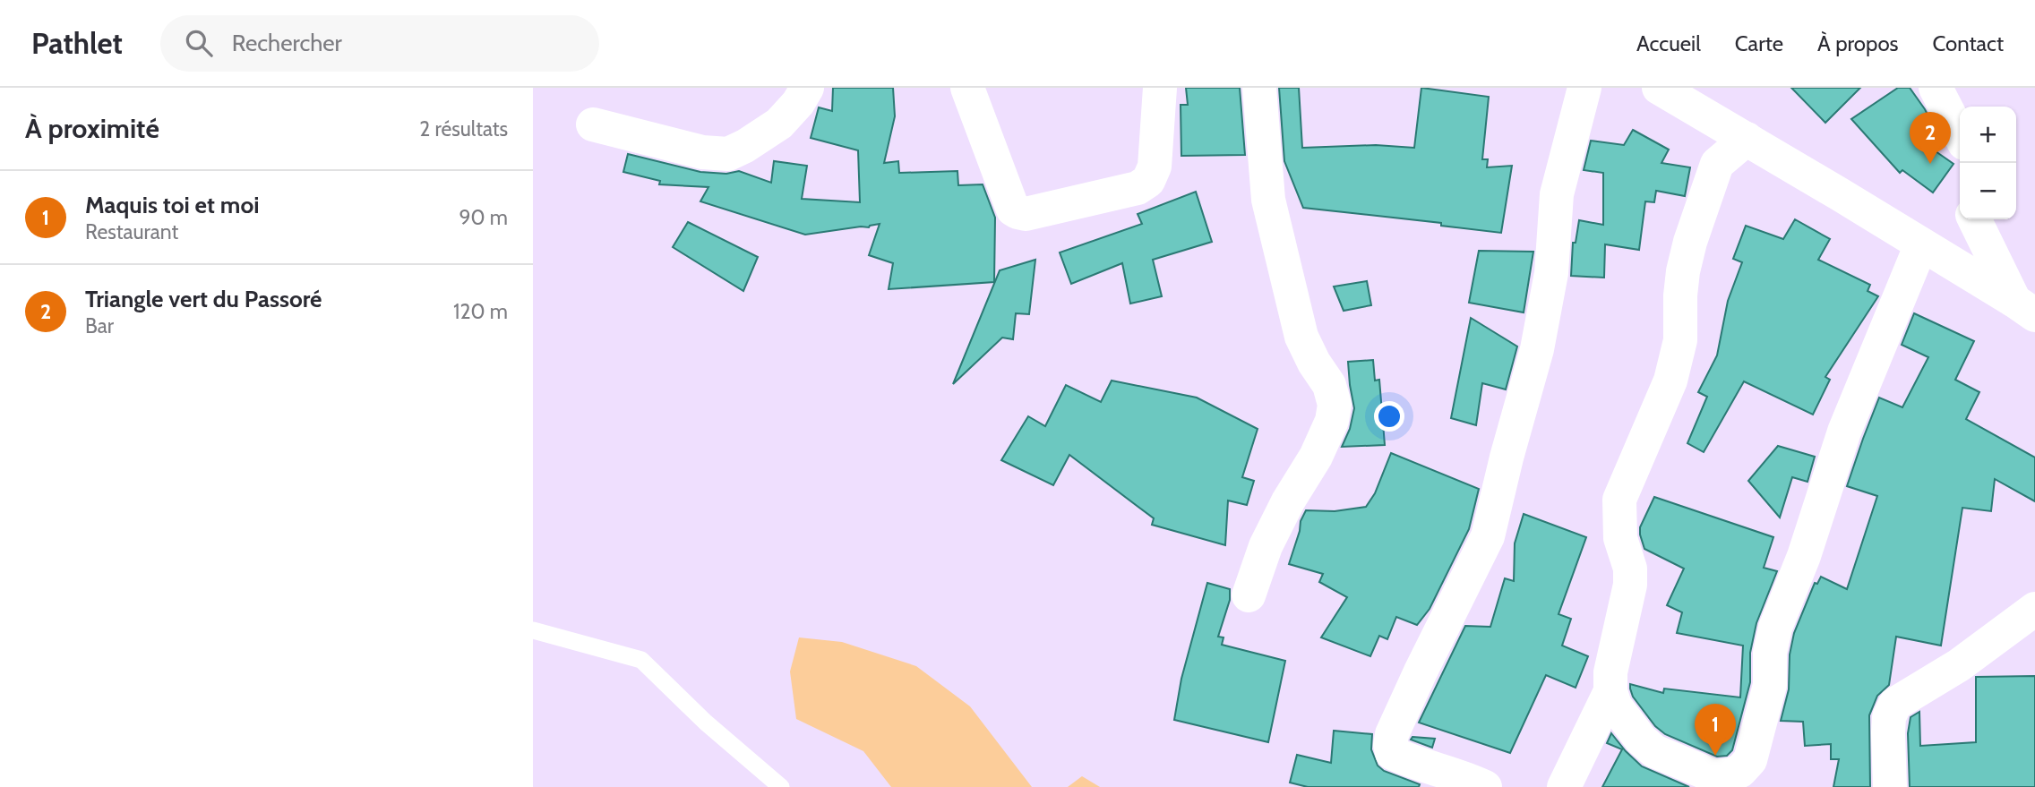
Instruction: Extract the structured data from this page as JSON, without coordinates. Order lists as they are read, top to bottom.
{
  "page": {
    "header": "Pathlet",
    "search": "Rechercher",
    "nav": [
      "Accueil",
      "Carte",
      "À propos",
      "Contact"
    ],
    "heading": ["À proximité", "2 résultats"],
    "map_buttons": ["+", "−"],
    "pins": ["2", "1"],
    "list": [
      {
        "mark": "1",
        "name": "Maquis toi et moi",
        "note": "Restaurant",
        "value": "90 m"
      },
      {
        "mark": "2",
        "name": "Triangle vert du Passoré",
        "note": "Bar",
        "value": "120 m"
      }
    ]
  }
}
